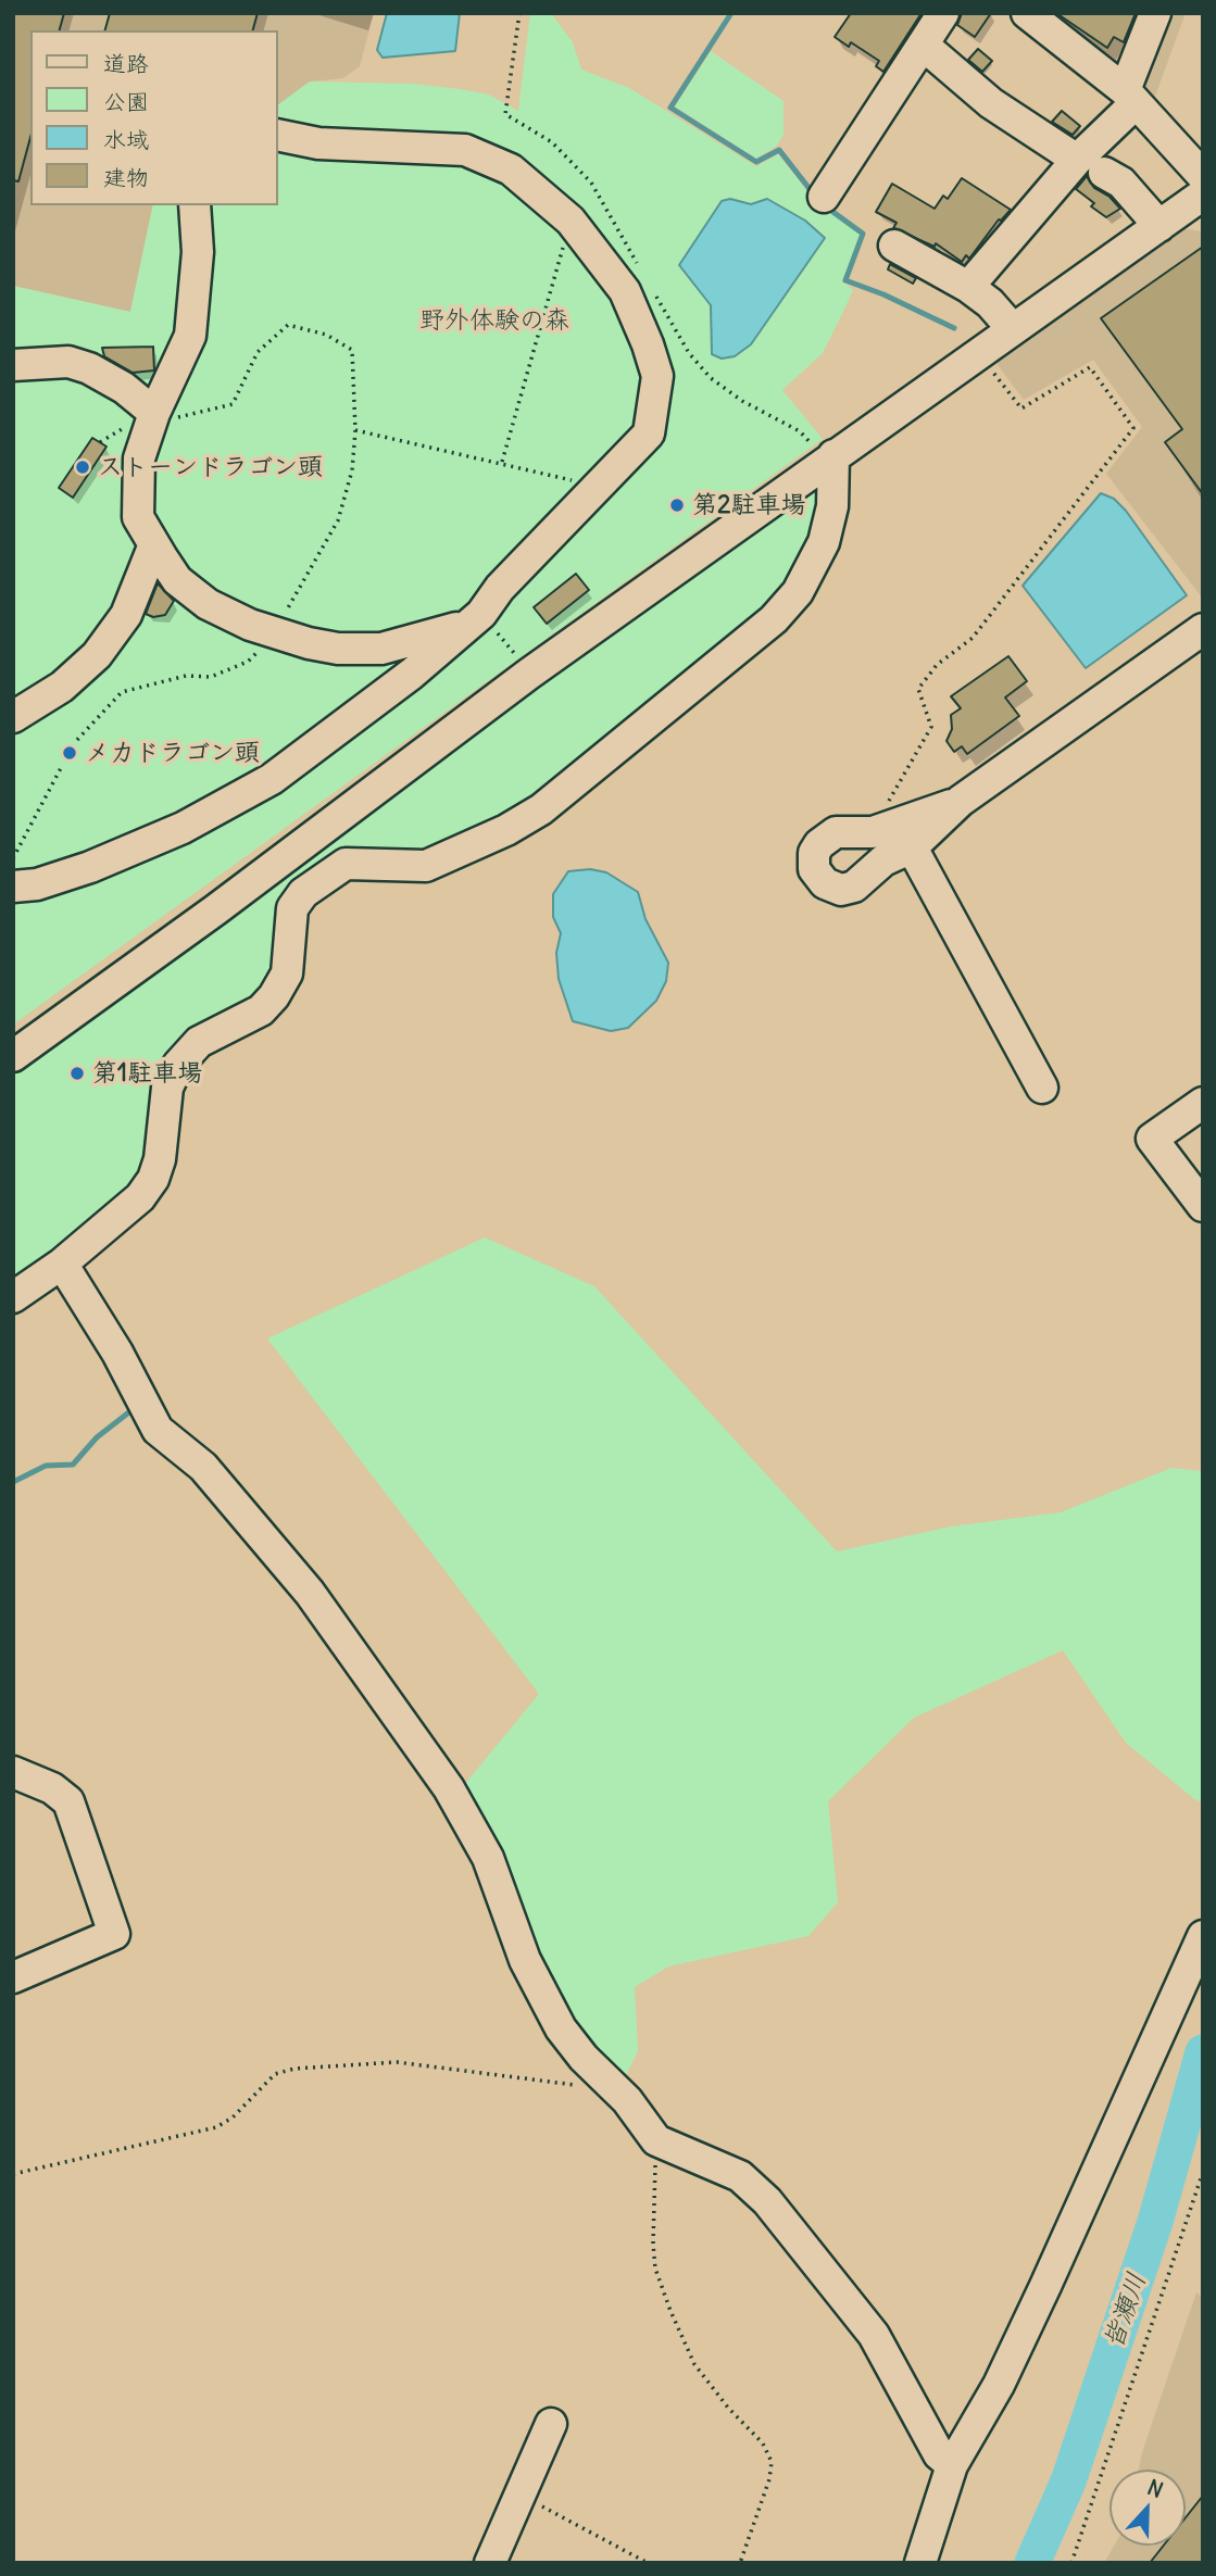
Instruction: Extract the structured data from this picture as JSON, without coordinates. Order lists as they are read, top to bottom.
{
  "water": ["皆瀬川"],
  "parks": ["野外体験の森"],
  "places": [
    "ストーンドラゴン頭",
    "第2駐車場",
    "メカドラゴン頭",
    "第1駐車場"
  ],
  "legend": [
    "道路",
    "公園",
    "水域",
    "建物"
  ],
  "north": "top"
}
